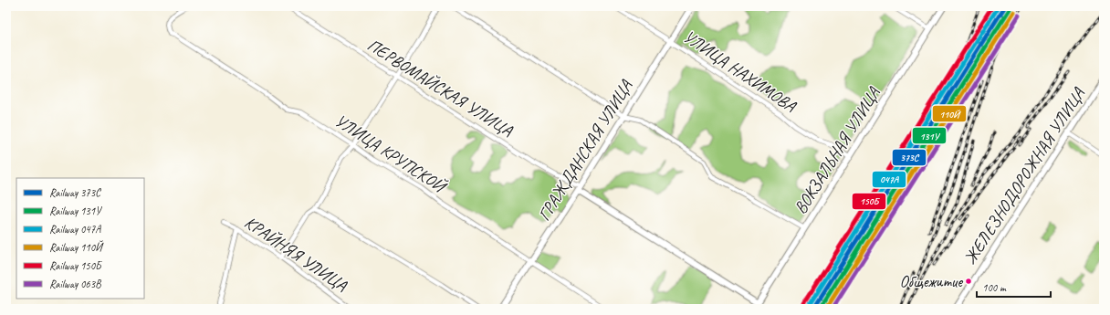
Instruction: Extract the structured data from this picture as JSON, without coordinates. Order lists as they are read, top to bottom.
{
  "streets": {
    "street": [
      "УЛИЦА НАХИМОВА",
      "ПЕРВОМАЙСКАЯ УЛИЦА",
      "ГРАЖДАНСКАЯ УЛИЦА",
      "ВОКЗАЛЬНАЯ УЛИЦА",
      "УЛИЦА КРУПСКОЙ",
      "ЖЕЛЕЗНОДОРОЖНАЯ УЛИЦА",
      "КРАЙНЯЯ УЛИЦА"
    ]
  },
  "crossings": [
    ["УЛИЦА НАХИМОВА", "ГРАЖДАНСКАЯ УЛИЦА"],
    ["УЛИЦА НАХИМОВА", "ВОКЗАЛЬНАЯ УЛИЦА"],
    ["ПЕРВОМАЙСКАЯ УЛИЦА", "ГРАЖДАНСКАЯ УЛИЦА"],
    ["ПЕРВОМАЙСКАЯ УЛИЦА", "ВОКЗАЛЬНАЯ УЛИЦА"],
    ["ГРАЖДАНСКАЯ УЛИЦА", "УЛИЦА КРУПСКОЙ"]
  ],
  "places": ["Общежитие"],
  "lines": [
    "rail line 373C",
    "rail line 047А",
    "rail line 150Б",
    "rail line 131У",
    "rail line 110Й",
    "rail line 063В"
  ],
  "legend": [
    "Railway 373C",
    "Railway 131У",
    "Railway 047А",
    "Railway 110Й",
    "Railway 150Б",
    "Railway 063В"
  ],
  "scale_bar": "100 m"
}
